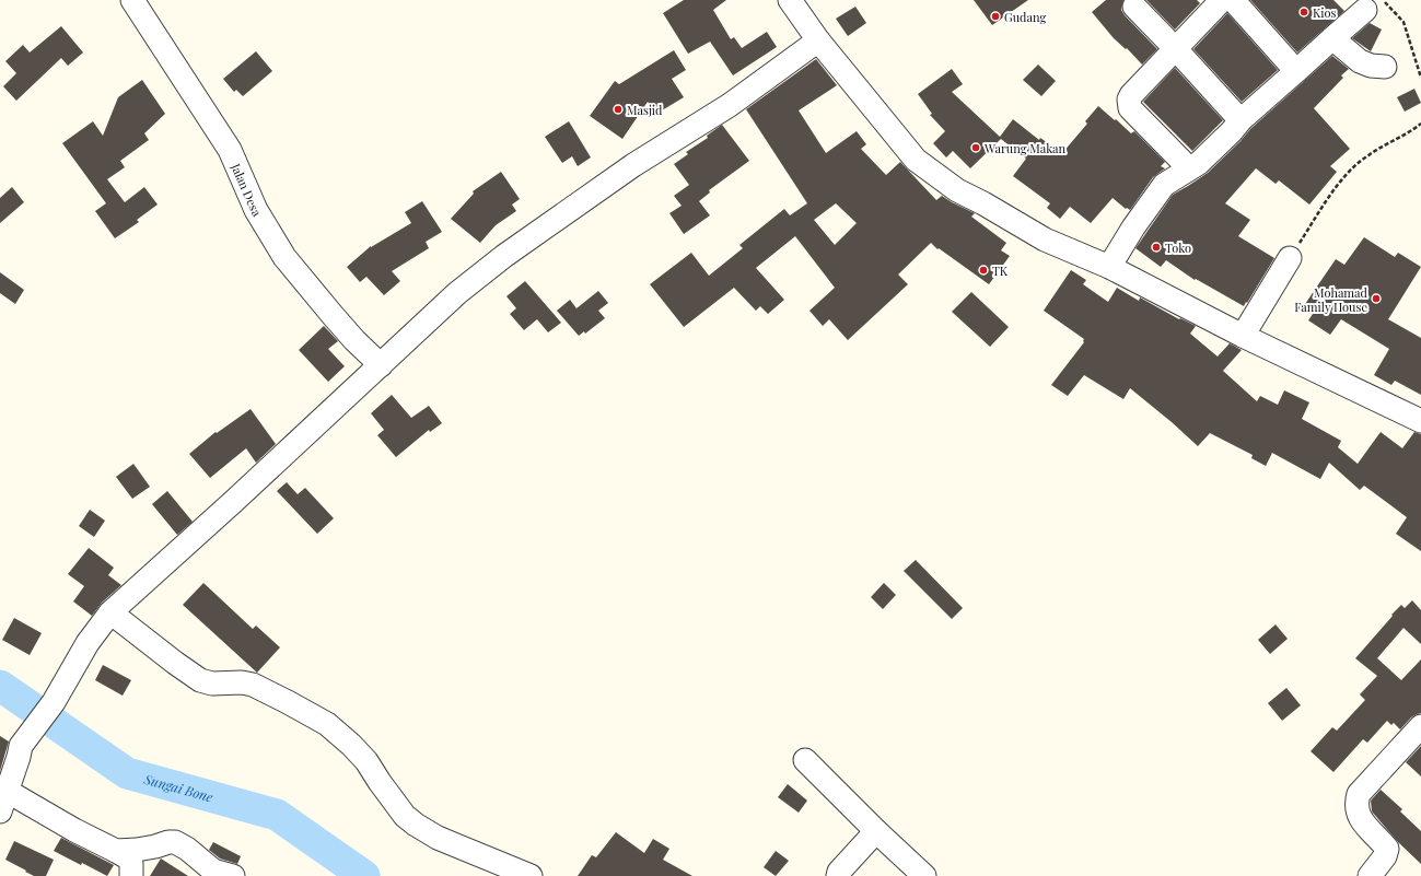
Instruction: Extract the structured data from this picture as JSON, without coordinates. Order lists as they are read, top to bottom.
{
  "streets": {
    "street": ["Jalan Desa"]
  },
  "water": ["Sungai Bone"],
  "places": [
    "Kios",
    "Gudang",
    "Masjid",
    "Warung Makan",
    "Toko",
    "TK",
    "Mohamad Family House"
  ]
}
